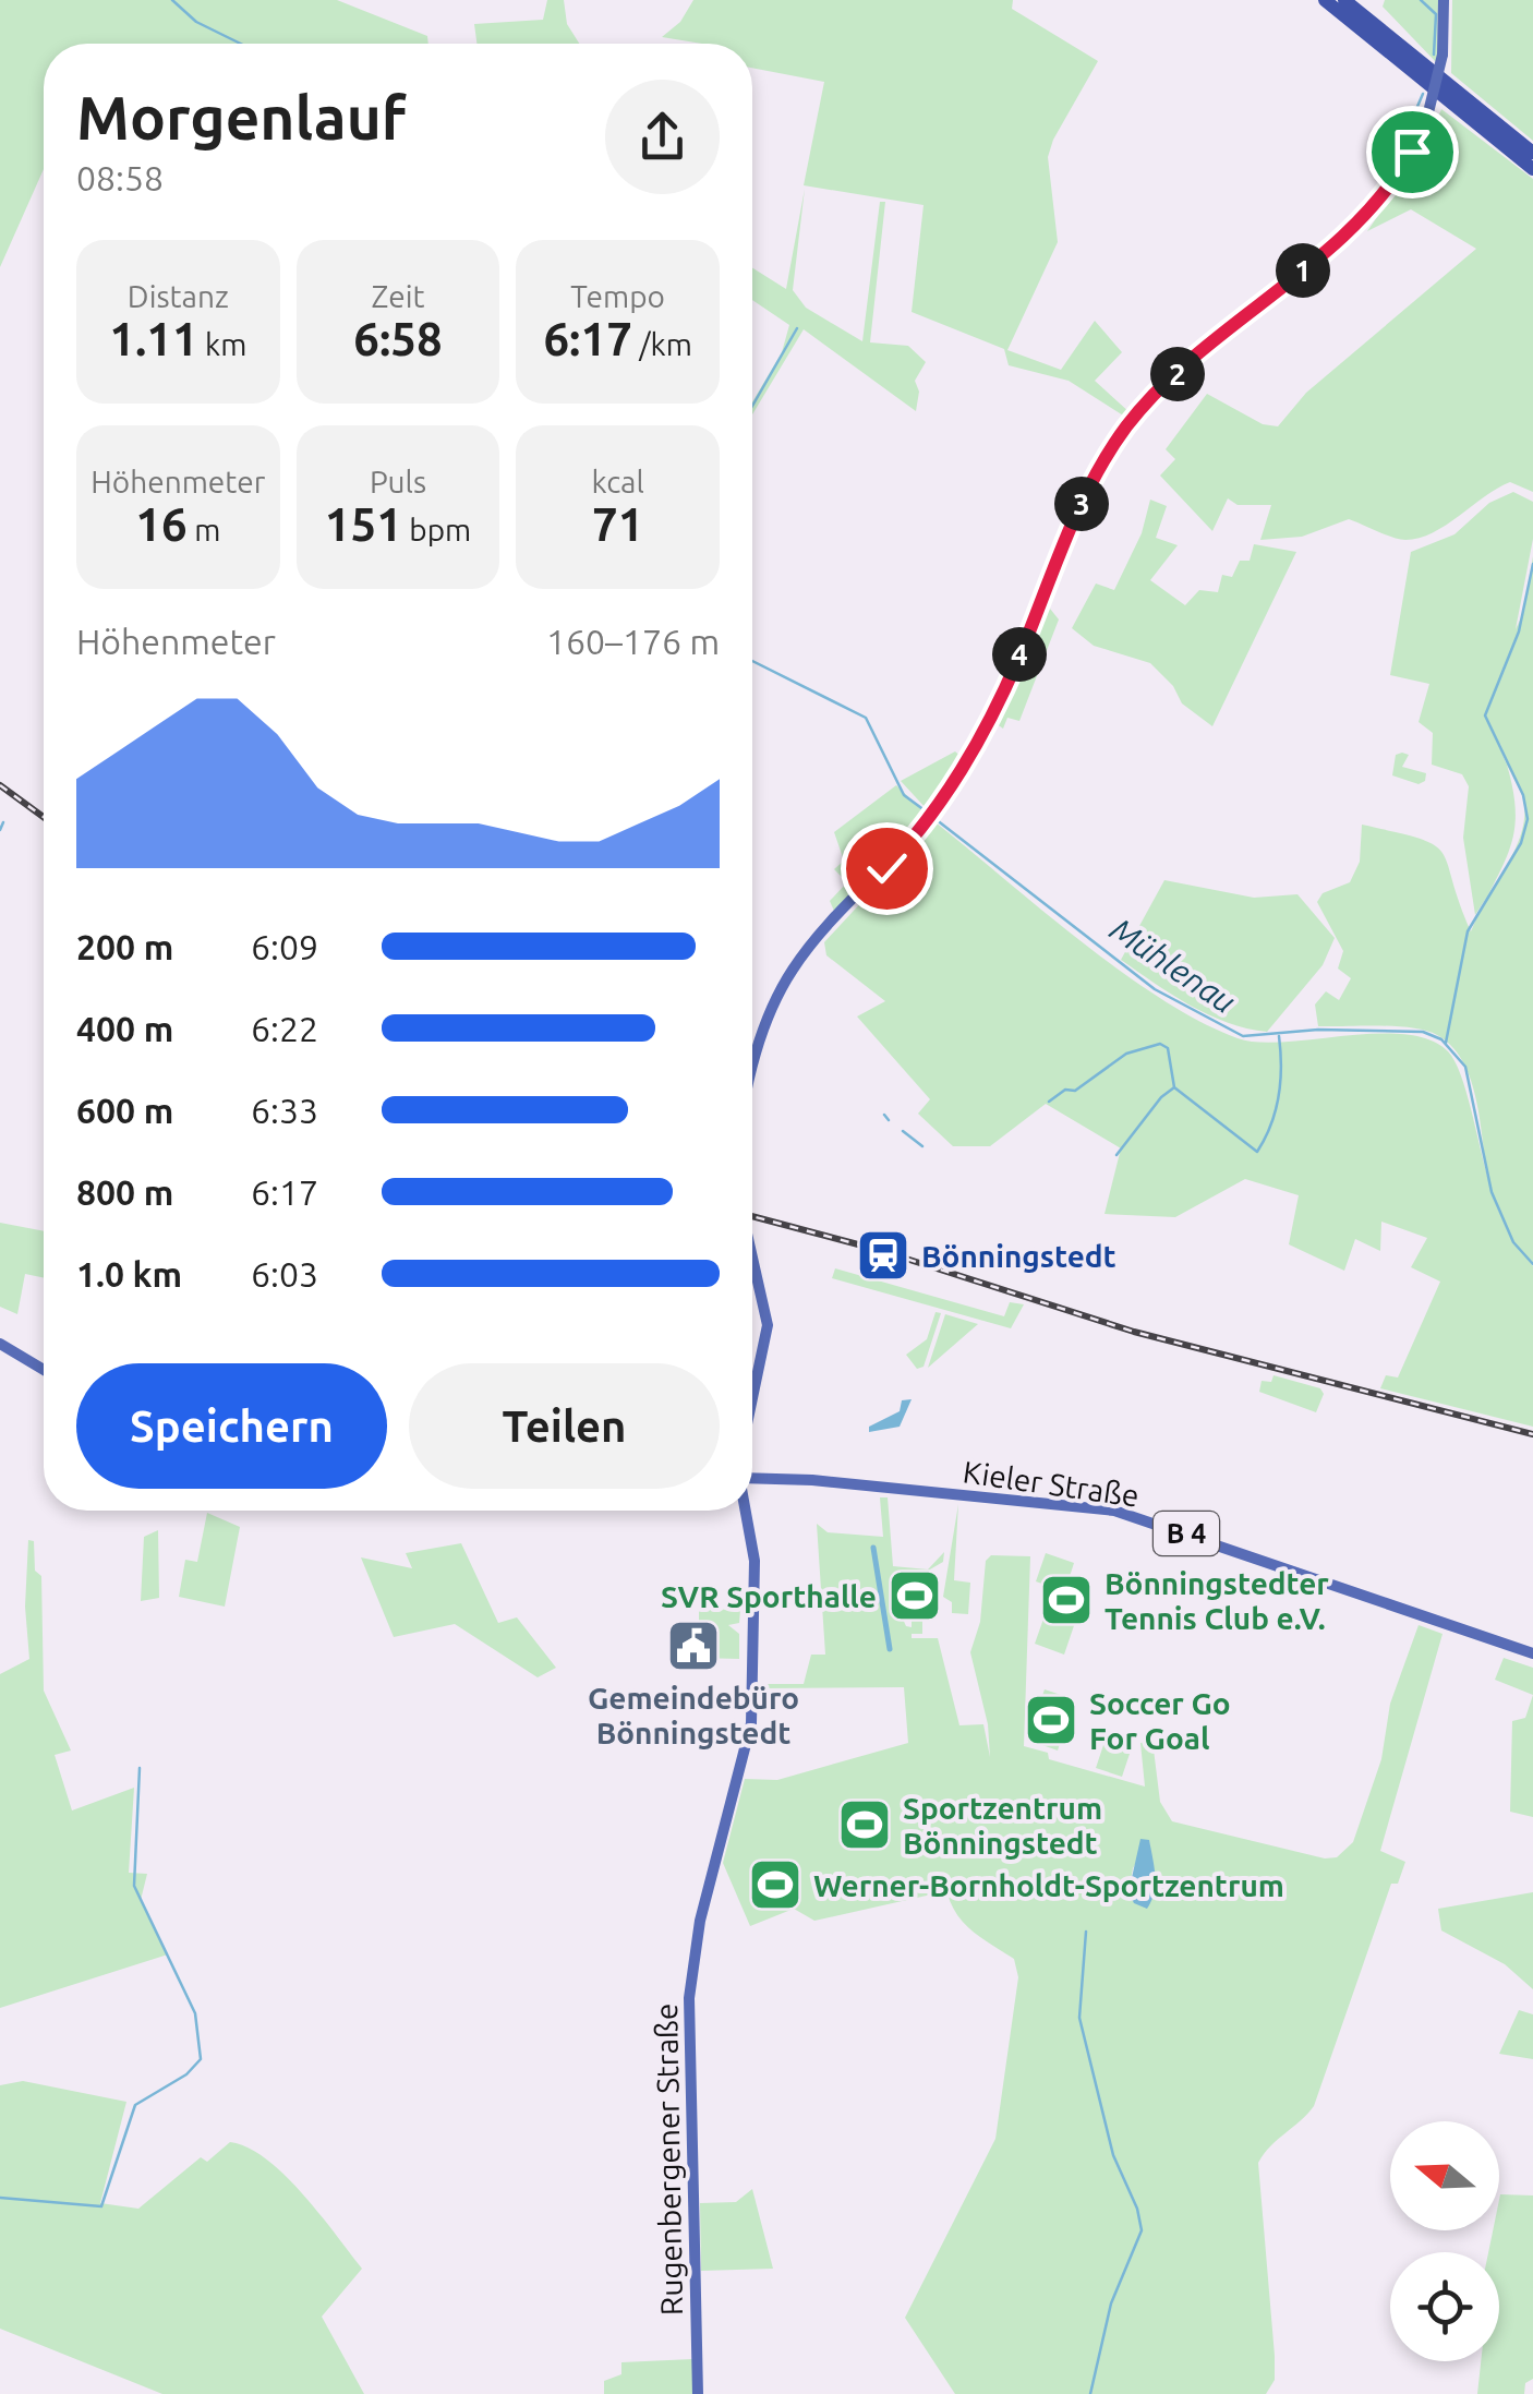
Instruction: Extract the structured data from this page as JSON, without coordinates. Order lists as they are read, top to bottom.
{
  "streets": {
    "main road": ["Kieler Straße", "B 4", "Rugenbergener Straße"]
  },
  "water": ["Mühlenau"],
  "places": {
    "station": ["Bönningstedt"],
    "sports": [
      "SVR Sporthalle",
      "Bönningstedter Tennis Club e.V.",
      "Soccer Go For Goal",
      "Sportzentrum Bönningstedt",
      "Werner-Bornholdt-Sportzentrum"
    ],
    "public building": ["Gemeindebüro Bönningstedt"]
  },
  "north": "left",
  "page": {
    "heading": ["Morgenlauf", "08:58"],
    "stats": [
      ["Distanz", "1.11 km"],
      ["Zeit", "6:58"],
      ["Tempo", "6:17 /km"],
      ["Höhenmeter", "16 m"],
      ["Puls", "151 bpm"],
      ["kcal", "71"]
    ],
    "pins": [
      "1",
      "2",
      "3",
      "4"
    ],
    "chart": ["Höhenmeter", "160–176 m"],
    "list": [
      {
        "name": "200 m",
        "note": "6:09"
      },
      {
        "name": "400 m",
        "note": "6:22"
      },
      {
        "name": "600 m",
        "note": "6:33"
      },
      {
        "name": "800 m",
        "note": "6:17"
      },
      {
        "name": "1.0 km",
        "note": "6:03"
      }
    ],
    "buttons": ["Speichern", "Teilen"]
  }
}
